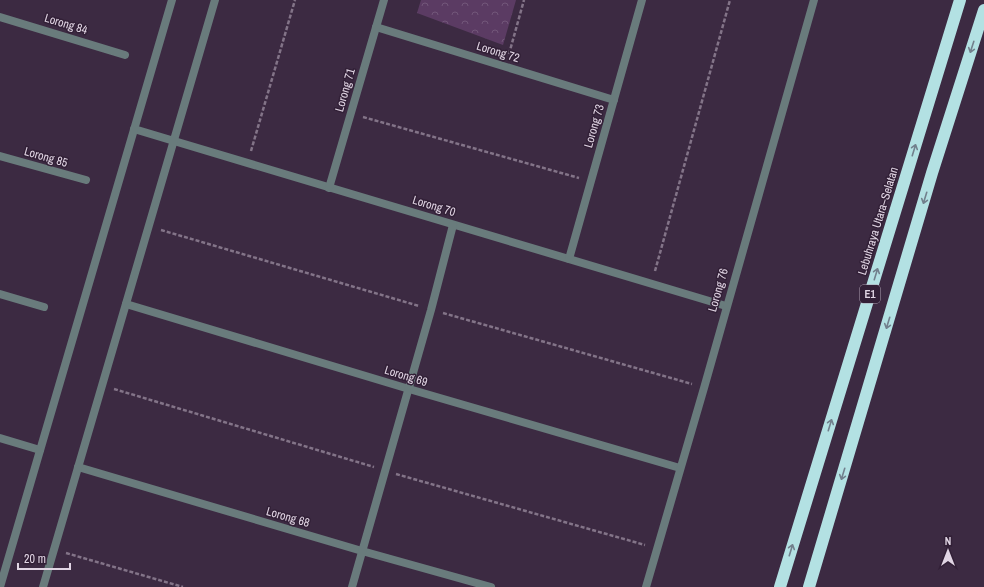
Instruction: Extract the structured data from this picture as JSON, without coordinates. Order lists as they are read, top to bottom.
{
  "streets": {
    "highway": ["Lebuhraya Utara–Selatan", "E1"],
    "street": [
      "Lorong 84",
      "Lorong 72",
      "Lorong 71",
      "Lorong 73",
      "Lorong 85",
      "Lorong 70",
      "Lorong 76",
      "Lorong 69",
      "Lorong 68"
    ]
  },
  "crossings": [
    ["Lorong 72", "Lorong 71"],
    ["Lorong 72", "Lorong 73"],
    ["Lorong 71", "Lorong 70"],
    ["Lorong 73", "Lorong 70"],
    ["Lorong 70", "Lorong 76"],
    ["Lorong 76", "Lorong 69"]
  ],
  "scale_bar": "20 m",
  "north": "top"
}
